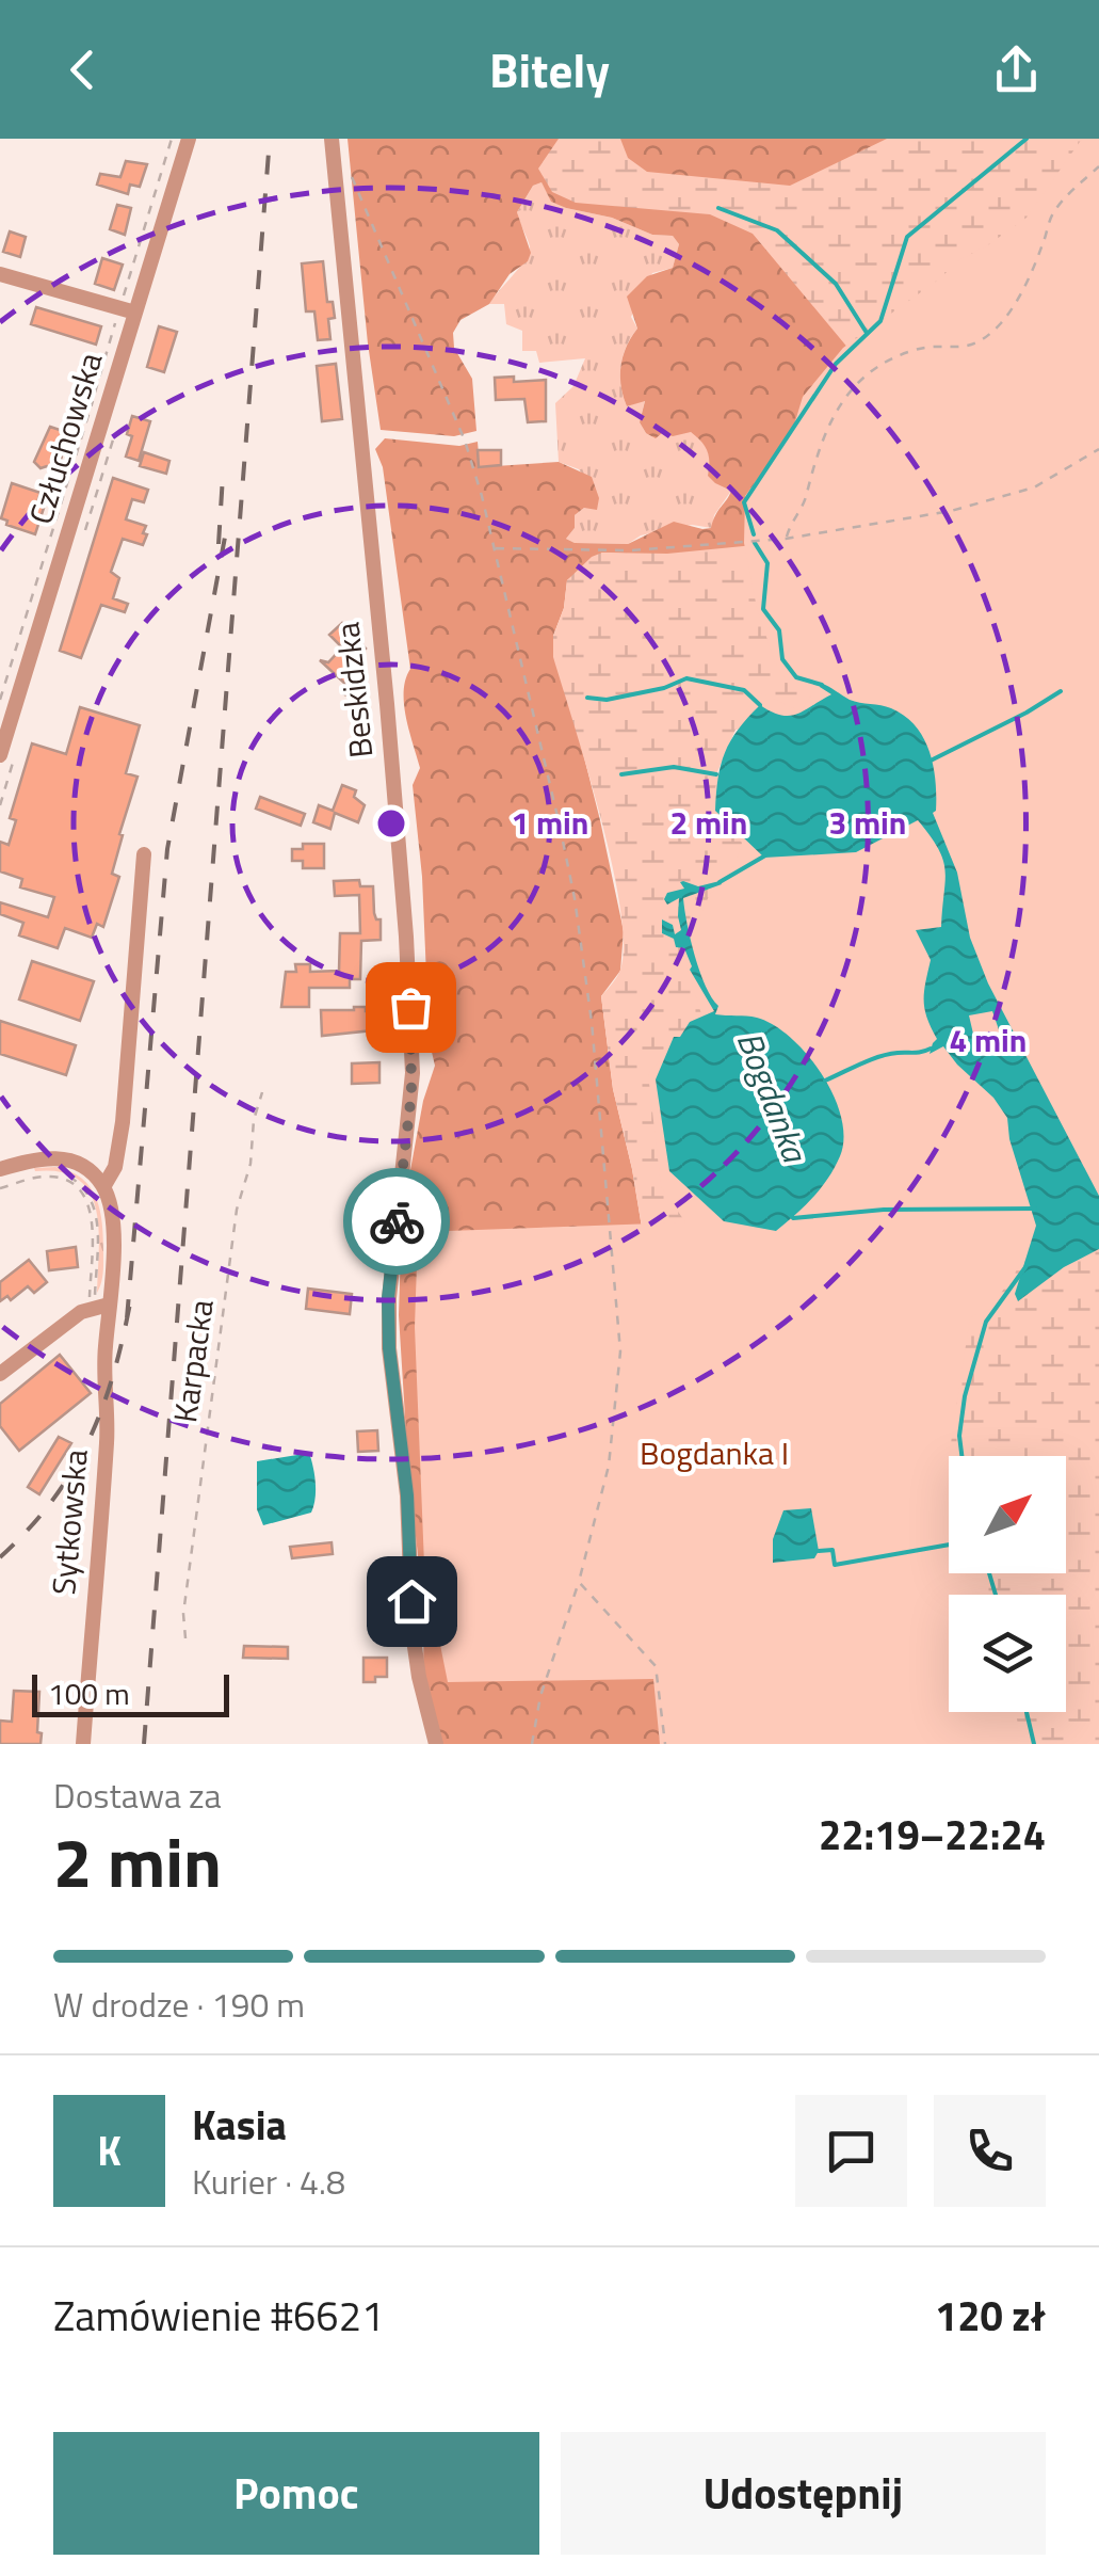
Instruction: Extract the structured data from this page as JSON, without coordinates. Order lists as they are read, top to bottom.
{
  "streets": {
    "street": ["Człuchowska", "Beskidzka", "Sytkowska"],
    "path": ["Karpacka"]
  },
  "water": ["Bogdanka"],
  "parks": ["Bogdanka I"],
  "scale_bar": "100 m",
  "north": "top right",
  "page": {
    "header": "Bitely",
    "scale": "100 m",
    "heading": ["2 min", "Dostawa za", "22:19–22:24"],
    "panel": [
      "Kasia",
      "Kurier · 4.8",
      "Zamówienie #6621",
      "120 zł"
    ],
    "bar": "W drodze · 190 m",
    "round": "K",
    "buttons": ["Pomoc", "Udostępnij"]
  },
  "rings": [
    "1 min",
    "2 min",
    "3 min",
    "4 min"
  ]
}
